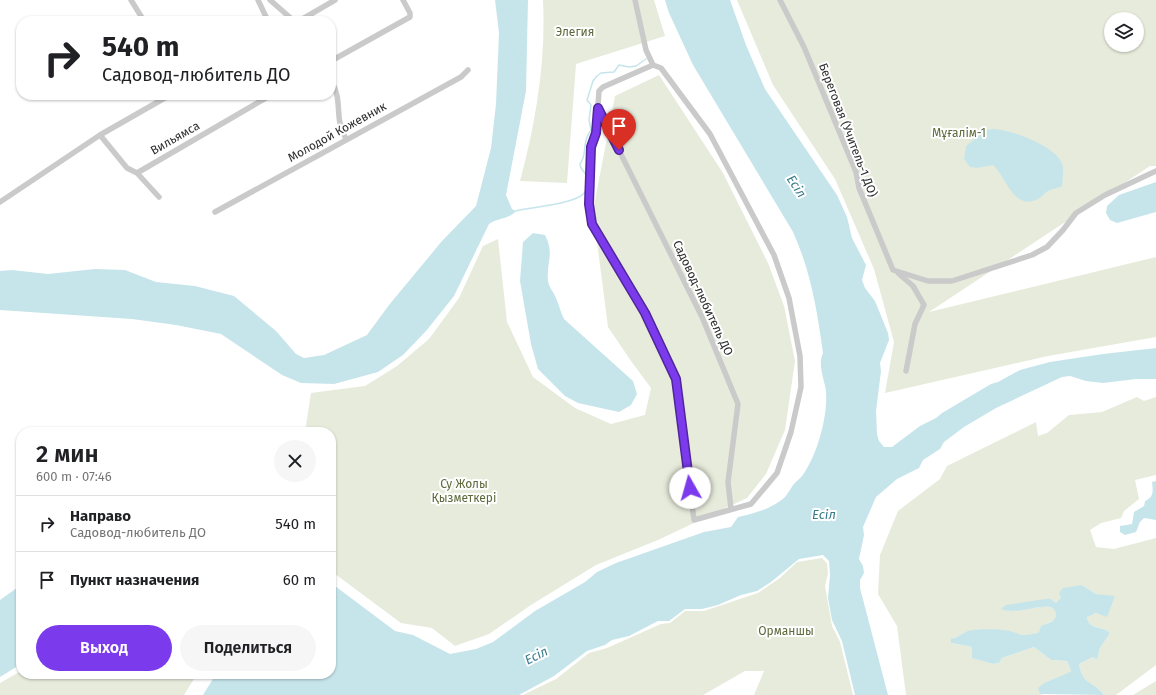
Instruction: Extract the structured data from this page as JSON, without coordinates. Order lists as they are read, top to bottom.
{
  "streets": {
    "street": [
      "Береговая (Учитель-1 ДО)",
      "Молодой Кожевник",
      "Вильямса",
      "Садовод-любитель ДО"
    ]
  },
  "water": ["Есіл"],
  "parks": [
    "Элегия",
    "Мұғалім-1",
    "Су Жолы Қызметкері",
    "Орманшы"
  ],
  "page": {
    "turn": ["540 m", "Садовод-любитель ДО"],
    "heading": ["2 мин", "600 m · 07:46"],
    "list": [
      {
        "name": "Направо",
        "note": "Садовод-любитель ДО",
        "value": "540 m"
      },
      {
        "name": "Пункт назначения",
        "value": "60 m"
      }
    ],
    "buttons": ["Выход", "Поделиться"]
  }
}
